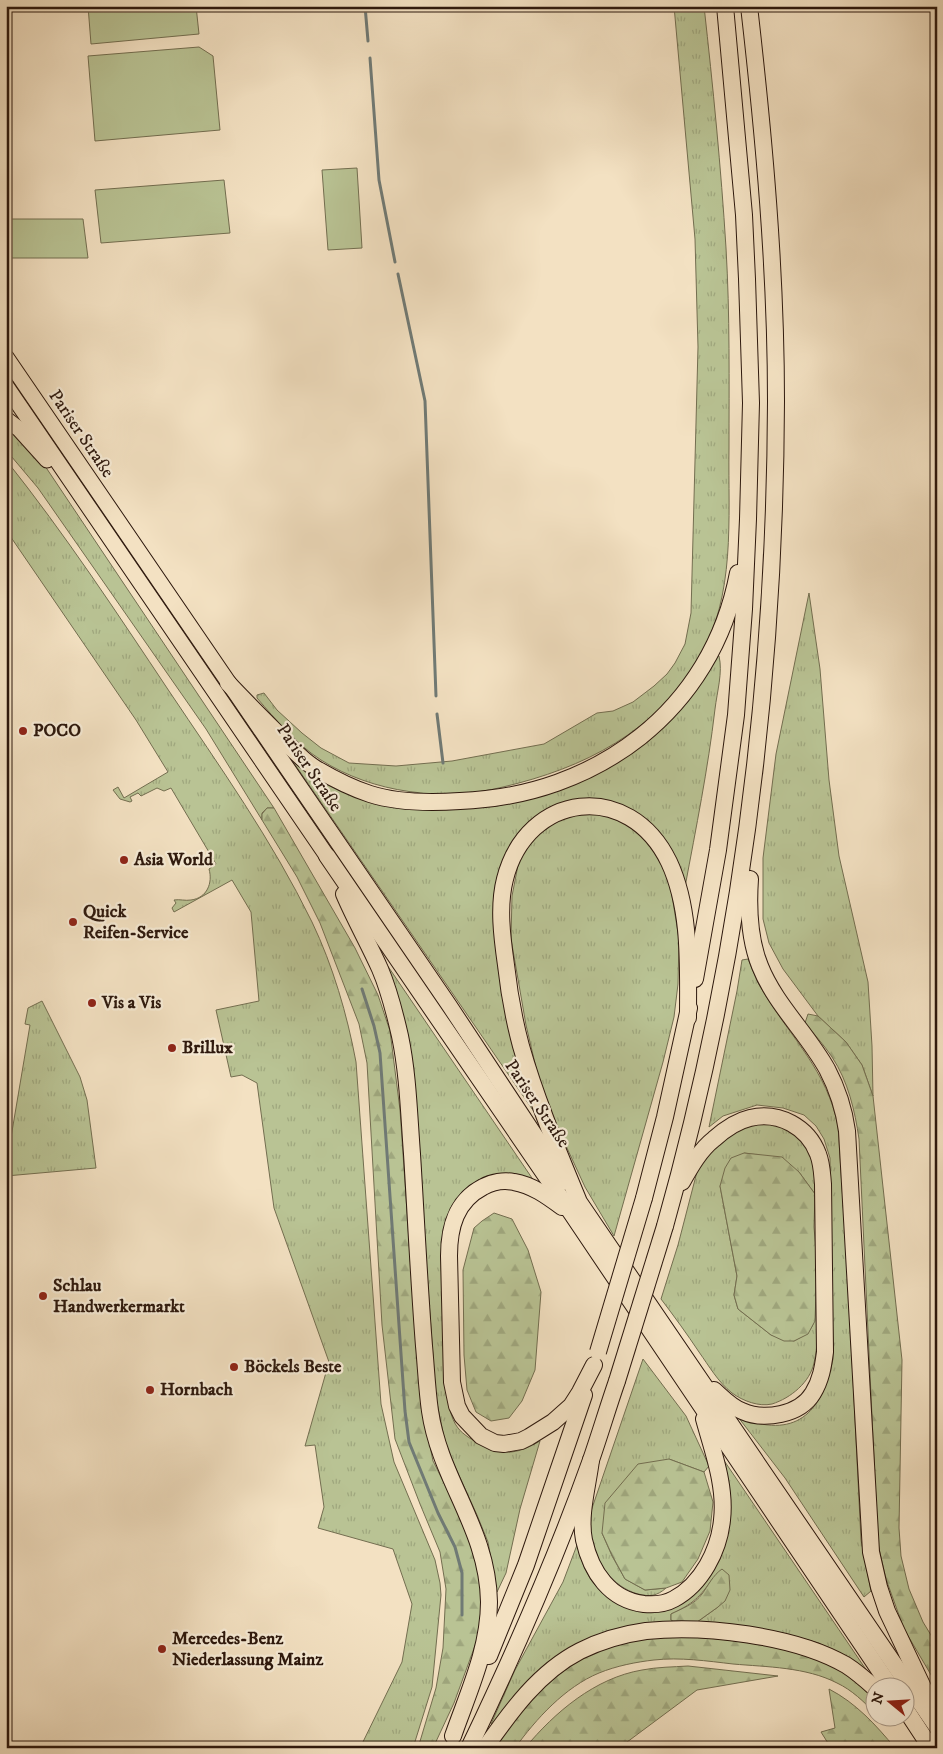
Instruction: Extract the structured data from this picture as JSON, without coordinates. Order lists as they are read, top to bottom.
{
  "streets": {
    "highway": ["Pariser Straße"]
  },
  "places": [
    "POCO",
    "Asia World",
    "Quick Reifen-Service",
    "Vis a Vis",
    "Brillux",
    "Schlau Handwerkermarkt",
    "Böckels Beste",
    "Hornbach",
    "Mercedes-Benz Niederlassung Mainz"
  ],
  "north": "left"
}
